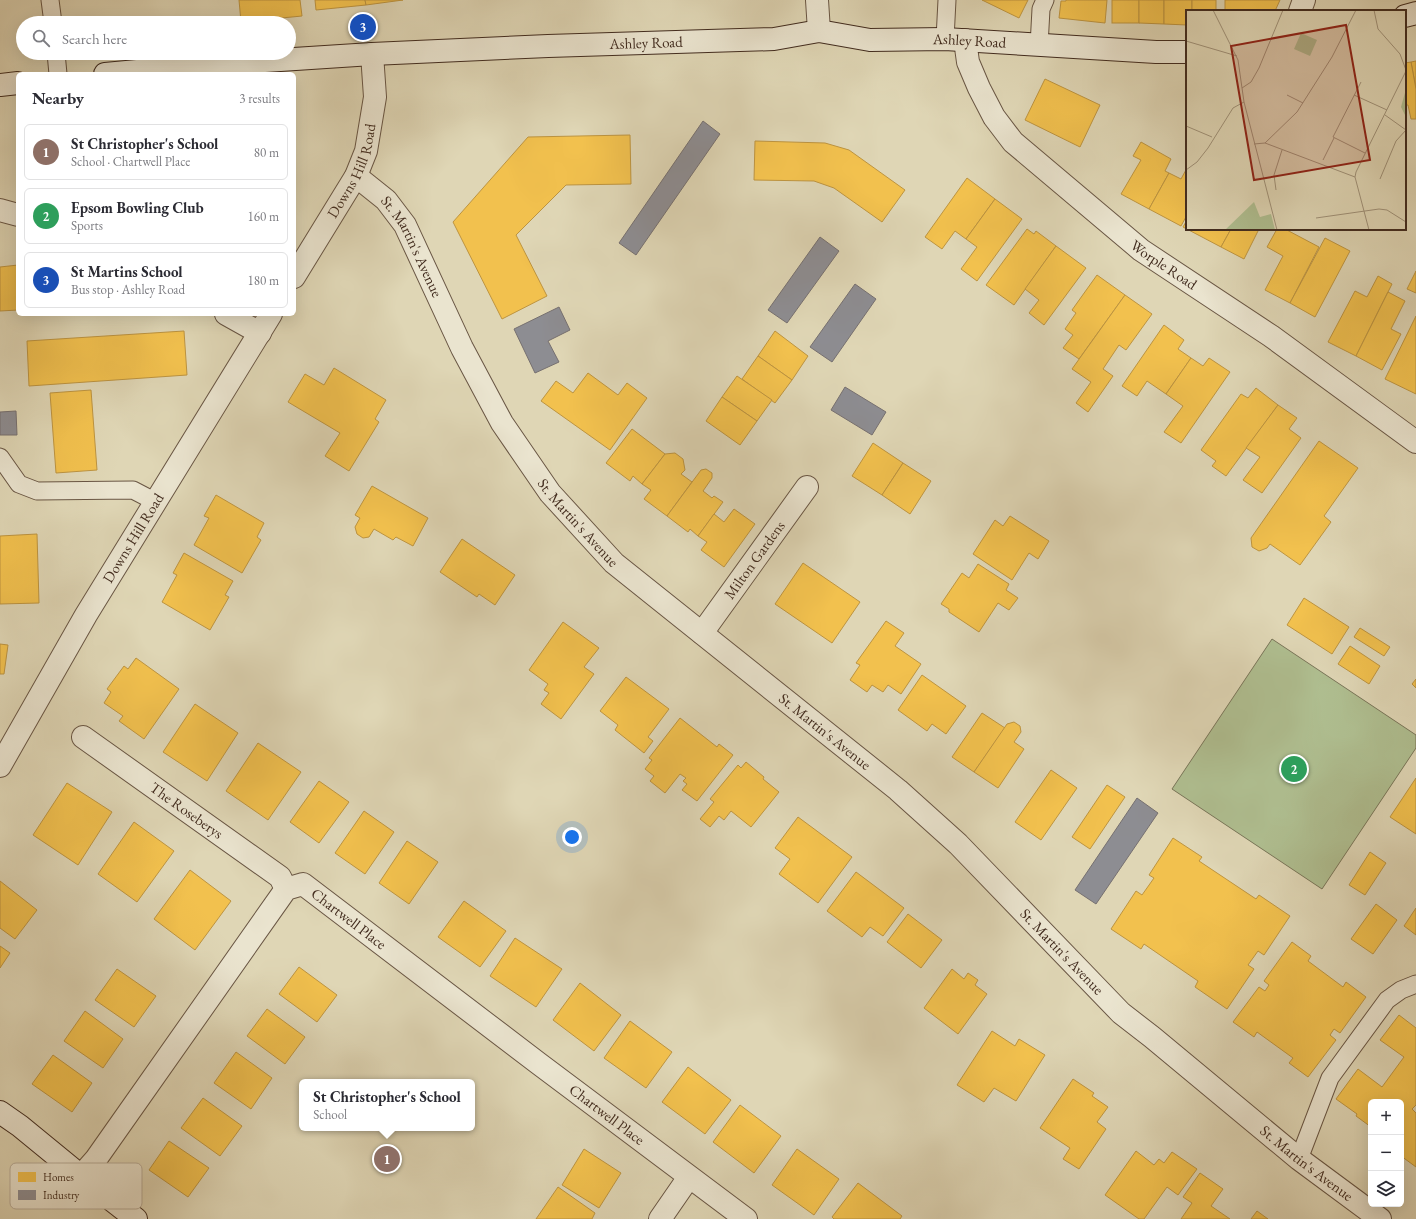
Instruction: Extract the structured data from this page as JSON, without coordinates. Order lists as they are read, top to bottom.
{
  "streets": {
    "street": [
      "Ashley Road",
      "Downs Hill Road",
      "St. Martin's Avenue",
      "Worple Road",
      "Milton Gardens",
      "The Roseberys",
      "Chartwell Place"
    ]
  },
  "crossings": [
    ["Ashley Road", "Downs Hill Road"],
    ["Ashley Road", "Worple Road"],
    ["Downs Hill Road", "St. Martin's Avenue"],
    ["St. Martin's Avenue", "Milton Gardens"],
    ["The Roseberys", "Chartwell Place"]
  ],
  "legend": ["Homes", "Industry"],
  "page": {
    "pins": ["3", "2", "1"],
    "search": "Search here",
    "heading": ["Nearby", "3 results"],
    "list": [
      {
        "mark": "1",
        "name": "St Christopher's School",
        "note": "School · Chartwell Place",
        "value": "80 m"
      },
      {
        "mark": "2",
        "name": "Epsom Bowling Club",
        "note": "Sports",
        "value": "160 m"
      },
      {
        "mark": "3",
        "name": "St Martins School",
        "note": "Bus stop · Ashley Road",
        "value": "180 m"
      }
    ],
    "popup": ["St Christopher's School", "School"],
    "map_buttons": ["+", "−"]
  }
}
